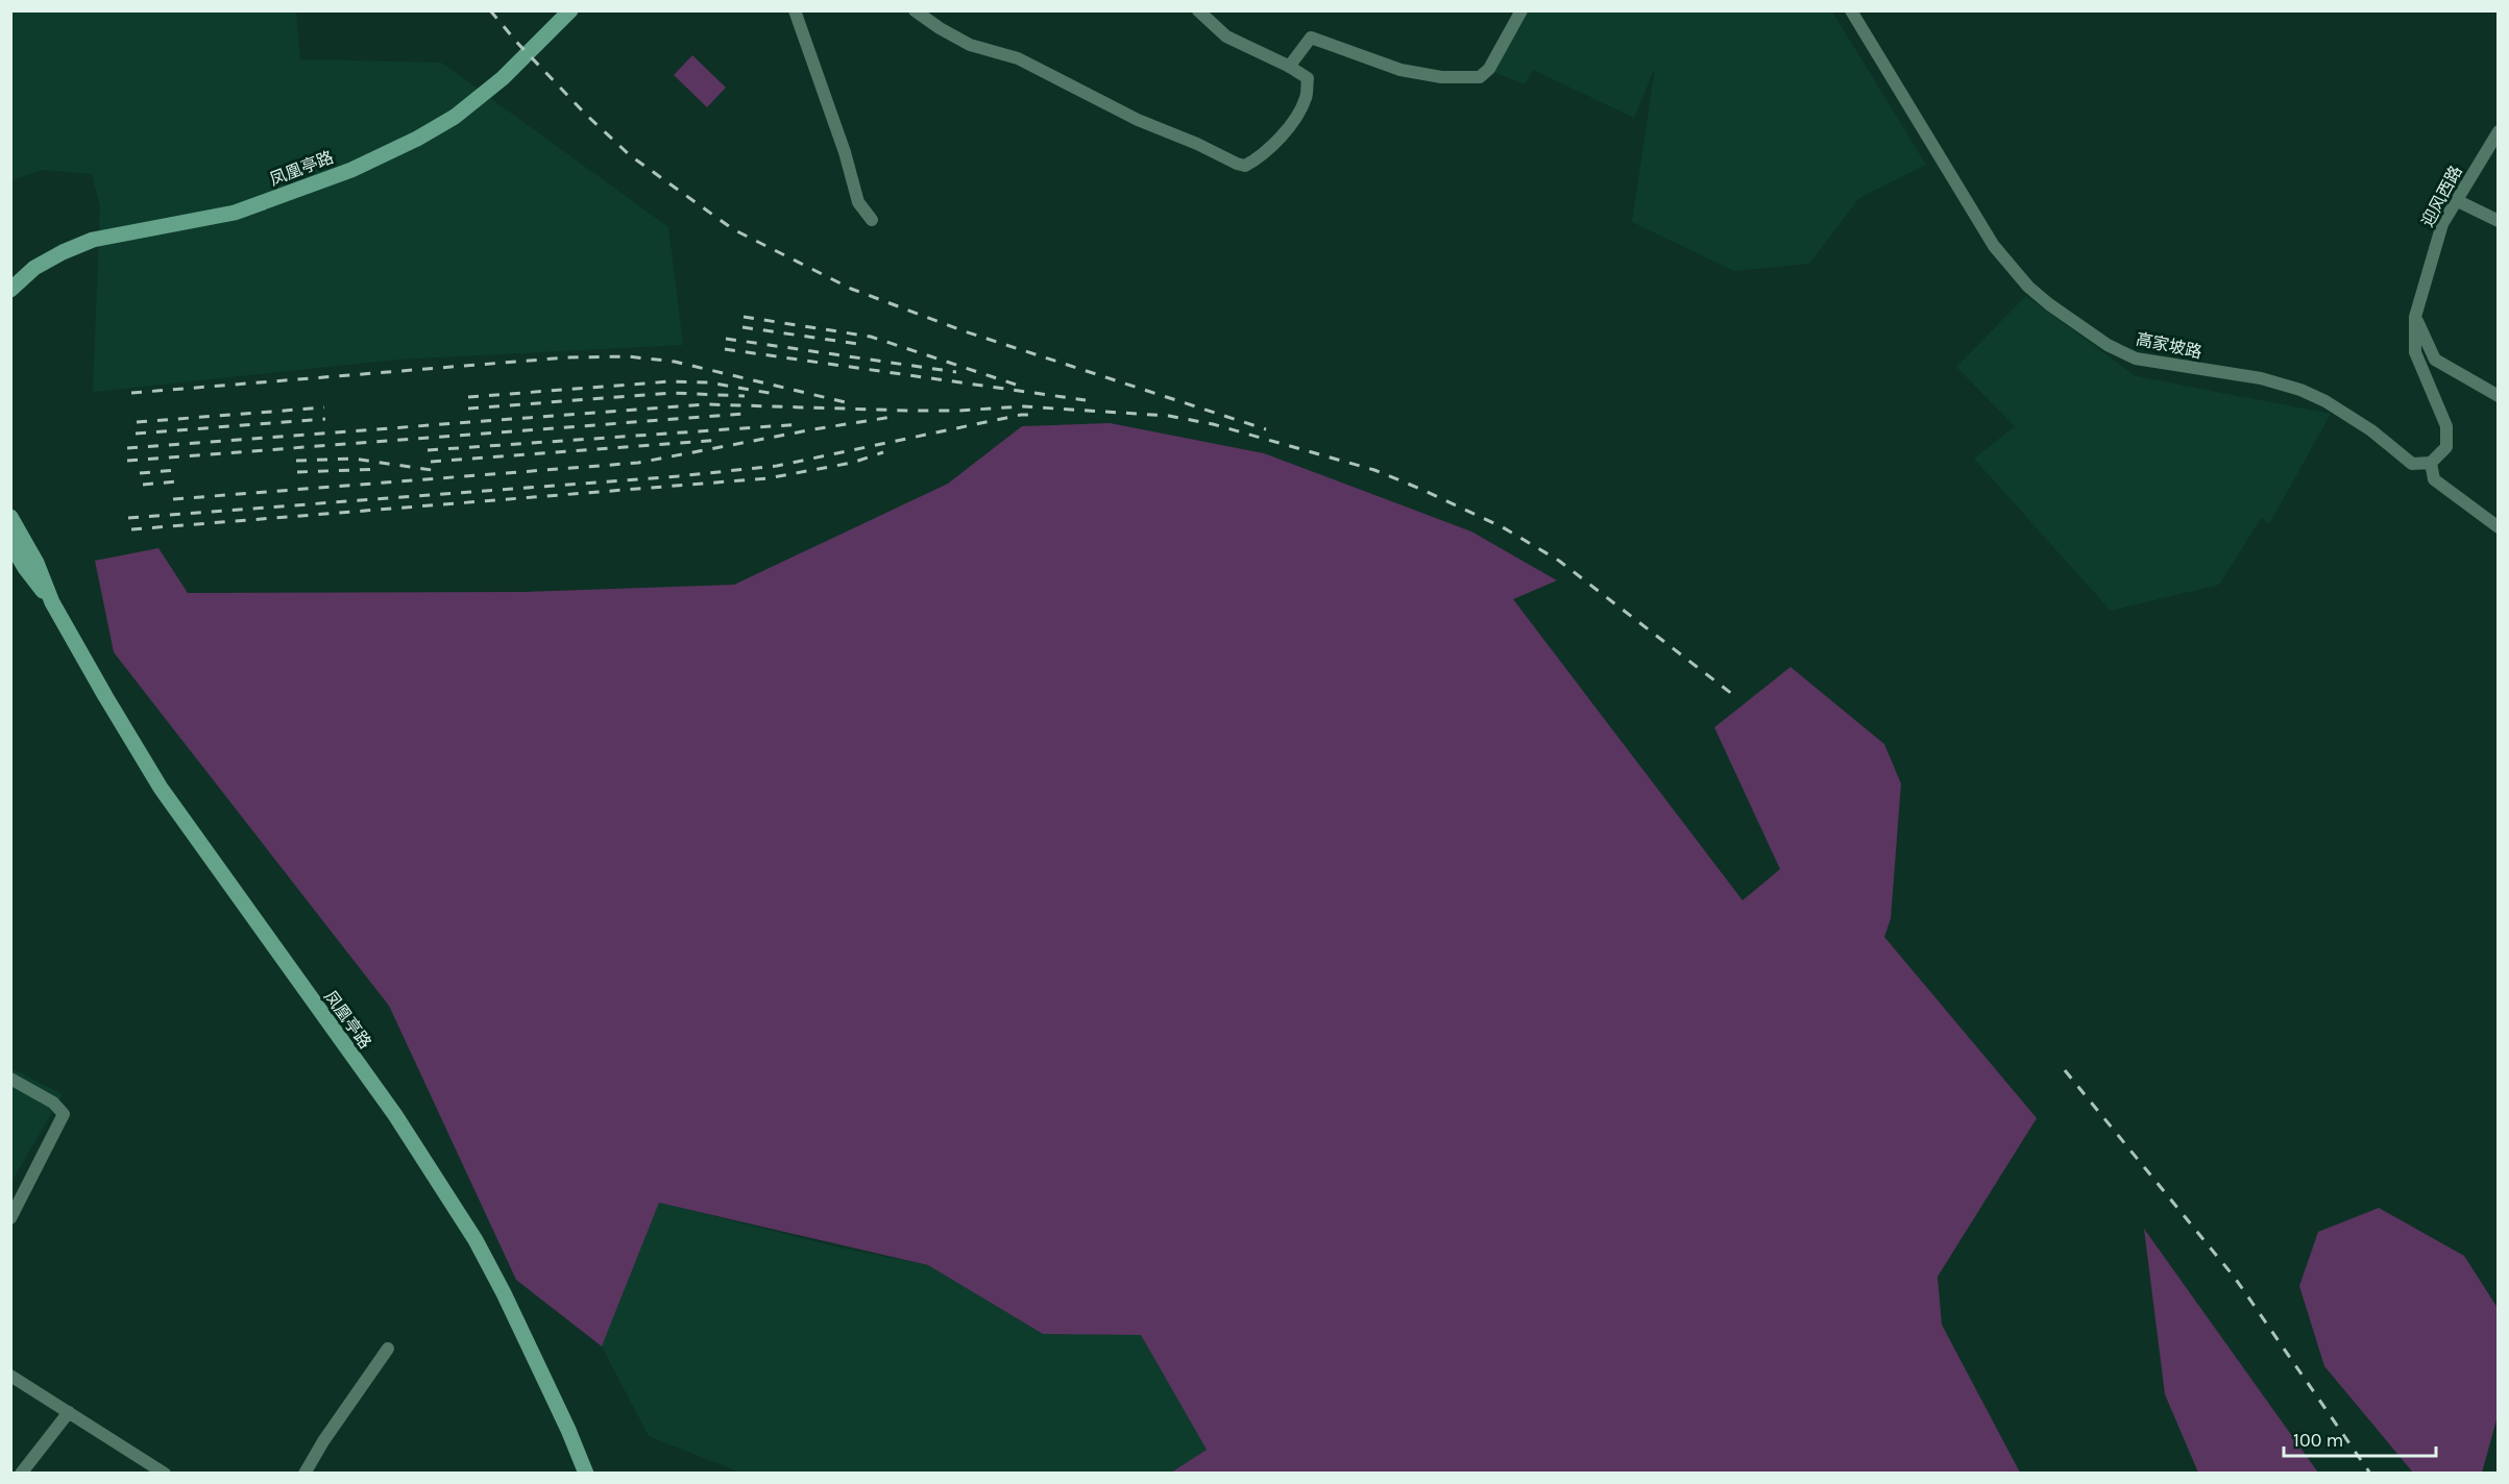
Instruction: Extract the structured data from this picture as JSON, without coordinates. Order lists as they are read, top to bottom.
{
  "streets": {
    "street": ["凤凰亭路", "迎风西路", "高家坡路"]
  },
  "scale_bar": "100 m"
}
